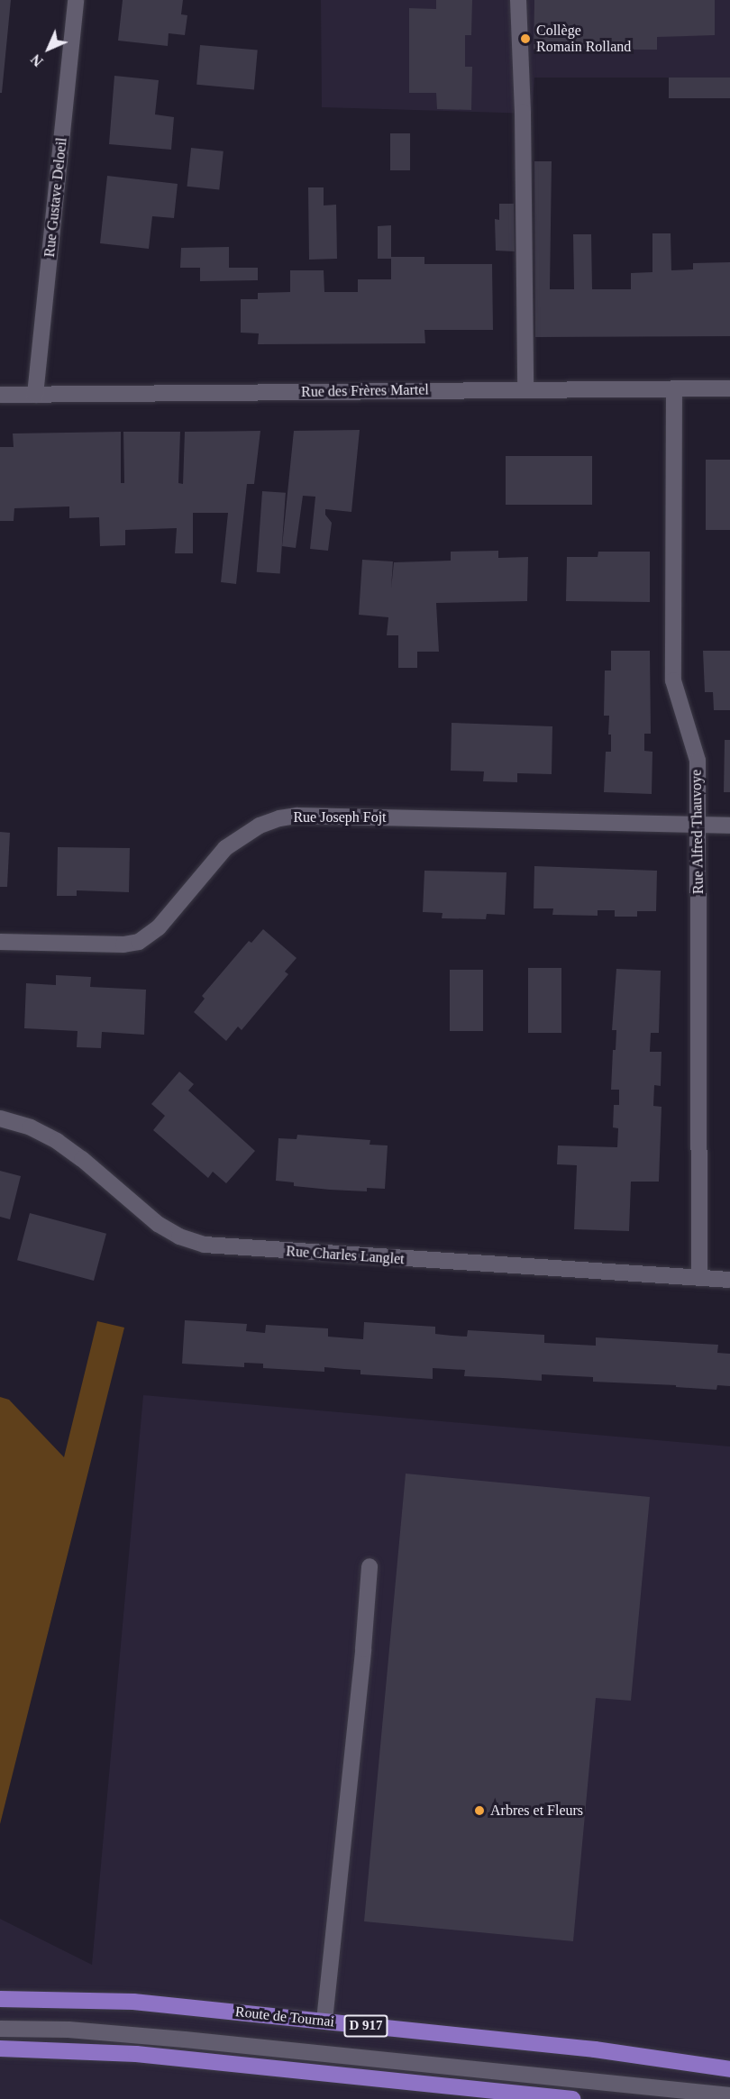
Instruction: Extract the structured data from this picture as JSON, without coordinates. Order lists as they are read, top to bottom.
{
  "streets": {
    "main road": ["Route de Tournai", "D 917"],
    "street": [
      "Rue Gustave Deloeil",
      "Rue des Frères Martel",
      "Rue Joseph Fojt",
      "Rue Alfred Thauvoye",
      "Rue Charles Langlet"
    ]
  },
  "crossings": [
    ["Rue Gustave Deloeil", "Rue des Frères Martel"],
    ["Rue des Frères Martel", "Rue Alfred Thauvoye"],
    ["Rue Joseph Fojt", "Rue Alfred Thauvoye"],
    ["Rue Alfred Thauvoye", "Rue Charles Langlet"]
  ],
  "places": ["Collège Romain Rolland", "Arbres et Fleurs"],
  "north": "bottom left"
}
